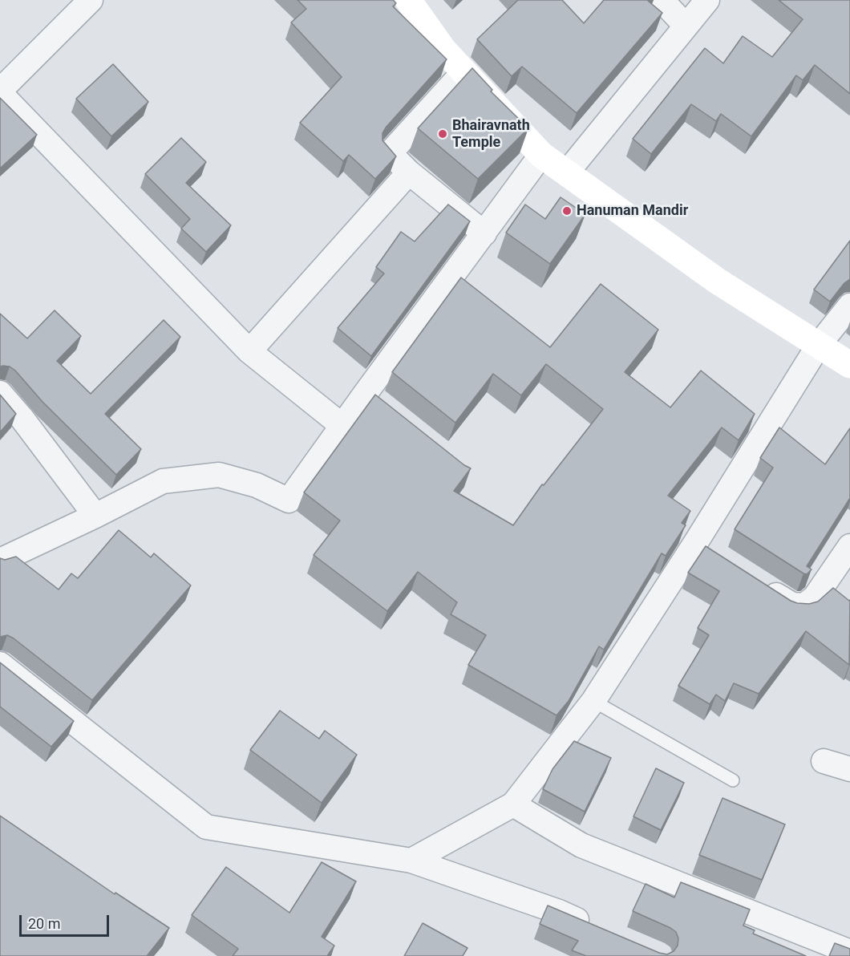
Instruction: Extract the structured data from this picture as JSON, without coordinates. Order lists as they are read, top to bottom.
{
  "places": ["Bhairavnath Temple", "Hanuman Mandir"],
  "scale_bar": "20 m"
}
